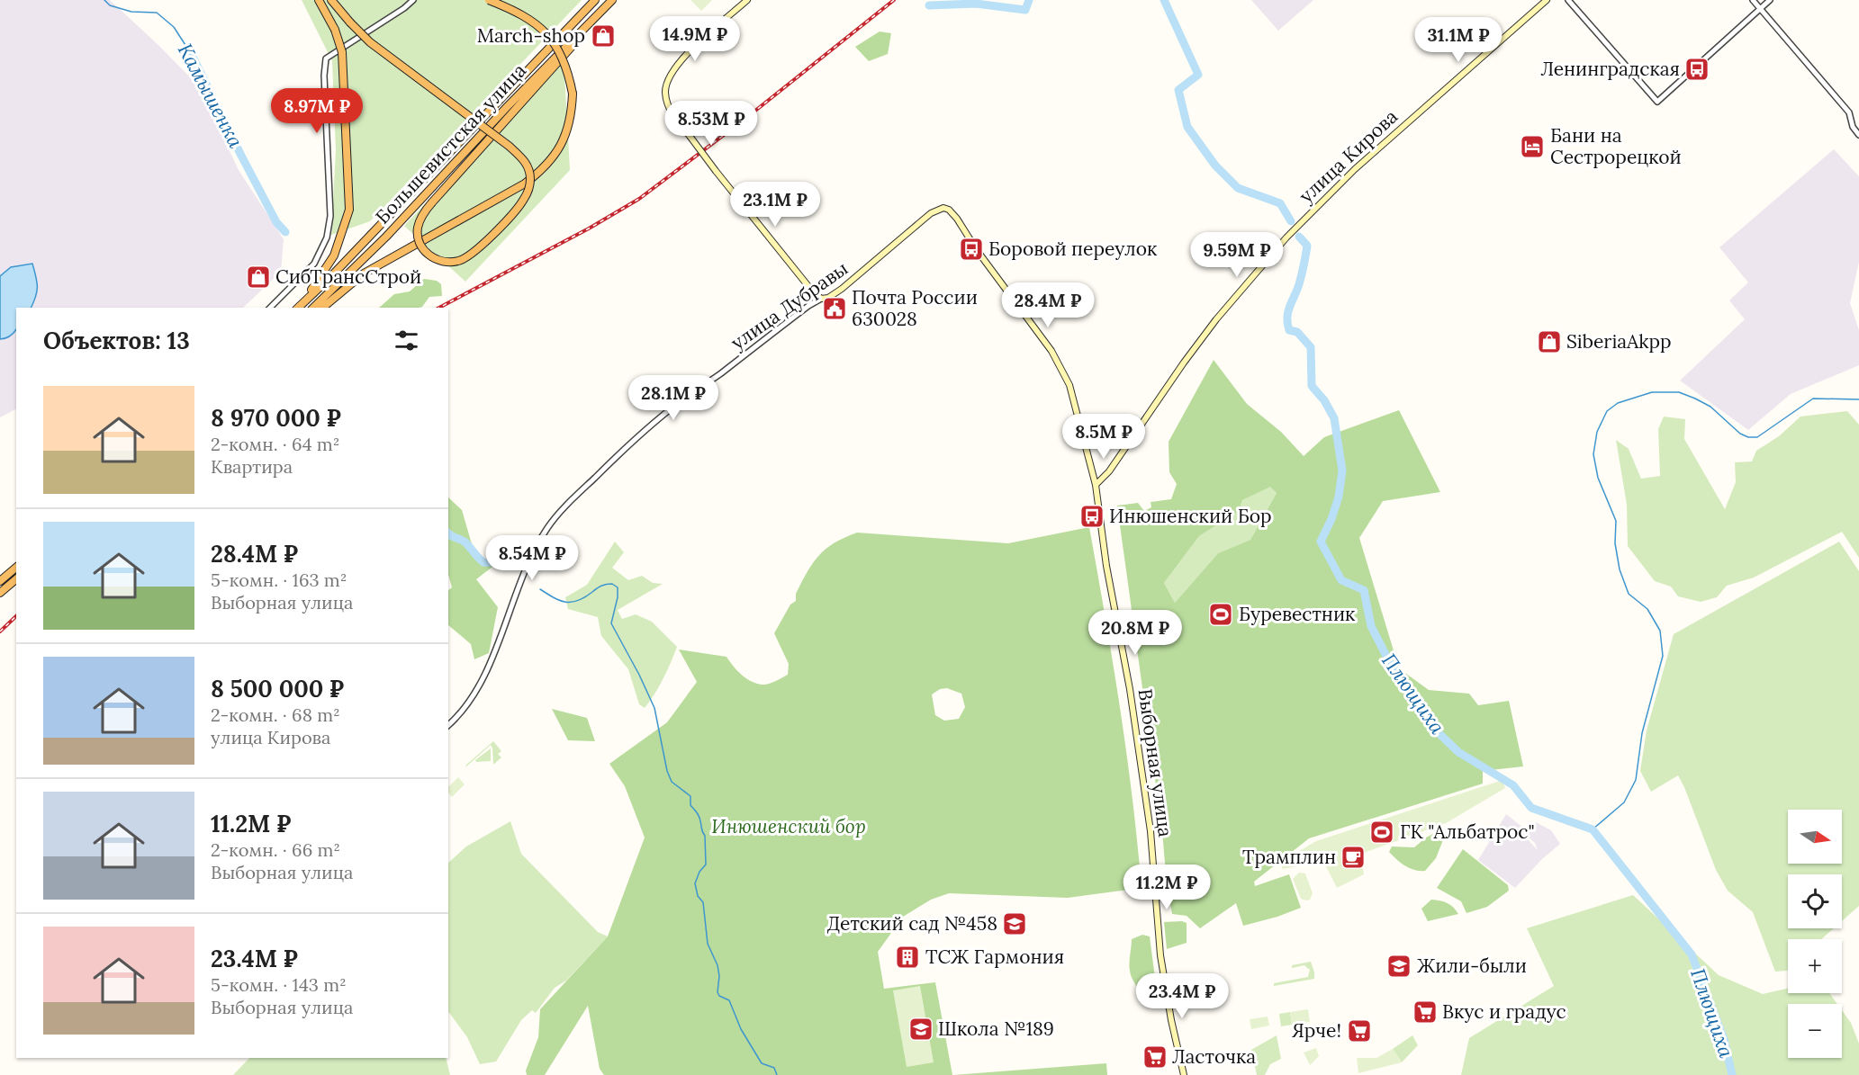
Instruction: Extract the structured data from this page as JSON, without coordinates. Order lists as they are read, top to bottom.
{
  "streets": {
    "highway": ["Большевистская улица"],
    "main road": ["улица Кирова", "улица Дубравы", "Выборная улица"]
  },
  "crossings": [
    ["улица Кирова", "Выборная улица"],
    ["улица Дубравы", "Выборная улица"]
  ],
  "water": ["Камышенка", "Плющиха"],
  "parks": ["Инюшенский бор"],
  "places": {
    "shop": ["March-shop", "СибТрансСтрой", "SiberiaAkpp"],
    "bus stop": ["Ленинградская", "Боровой переулок", "Инюшенский Бор"],
    "hotel": ["Бани на Сестрорецкой"],
    "public building": ["Почта России 630028"],
    "sports": ["Буревестник", "ГК \"Альбатрос\""],
    "cafe": ["Трамплин"],
    "school or university": ["Детский сад №458", "Жили-были", "Школа №189"],
    "building": ["ТСЖ Гармония"],
    "supermarket": ["Вкус и градус", "Ярче!", "Ласточка"]
  },
  "north": "right",
  "page": {
    "price": [
      "14.9M ₽",
      "31.1M ₽",
      "8.97M ₽",
      "8.53M ₽",
      "23.1M ₽",
      "9.59M ₽",
      "28.4M ₽",
      "28.1M ₽",
      "8.5M ₽",
      "8.54M ₽",
      "20.8M ₽",
      "11.2M ₽",
      "23.4M ₽"
    ],
    "heading": "Объектов: 13",
    "list": [
      {
        "name": "8 970 000 ₽",
        "note": "2-комн. · 64 m² · Квартира"
      },
      {
        "name": "28.4M ₽",
        "note": "5-комн. · 163 m² · Выборная улица"
      },
      {
        "name": "8 500 000 ₽",
        "note": "2-комн. · 68 m² · улица Кирова"
      },
      {
        "name": "11.2M ₽",
        "note": "2-комн. · 66 m² · Выборная улица"
      },
      {
        "name": "23.4M ₽",
        "note": "5-комн. · 143 m² · Выборная улица"
      }
    ],
    "map_buttons": ["+", "−"]
  }
}
